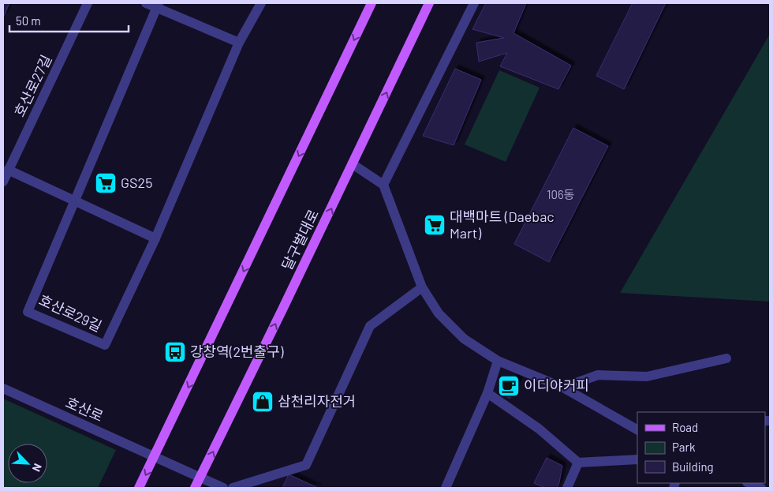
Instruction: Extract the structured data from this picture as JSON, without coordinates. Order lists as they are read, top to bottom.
{
  "streets": {
    "main road": ["달구벌대로"],
    "street": ["호산로27길", "호산로29길", "호산로"]
  },
  "crossings": [
    ["달구벌대로", "호산로"]
  ],
  "places": {
    "supermarket": ["GS25", "대백마트 (Daebac Mart)"],
    "bus stop": ["강창역(2번출구)"],
    "cafe": ["이디야커피"],
    "shop": ["삼천리자전거"]
  },
  "house_numbers": ["106동"],
  "legend": ["Road", "Park", "Building"],
  "scale_bar": "50 m",
  "north": "bottom right"
}
